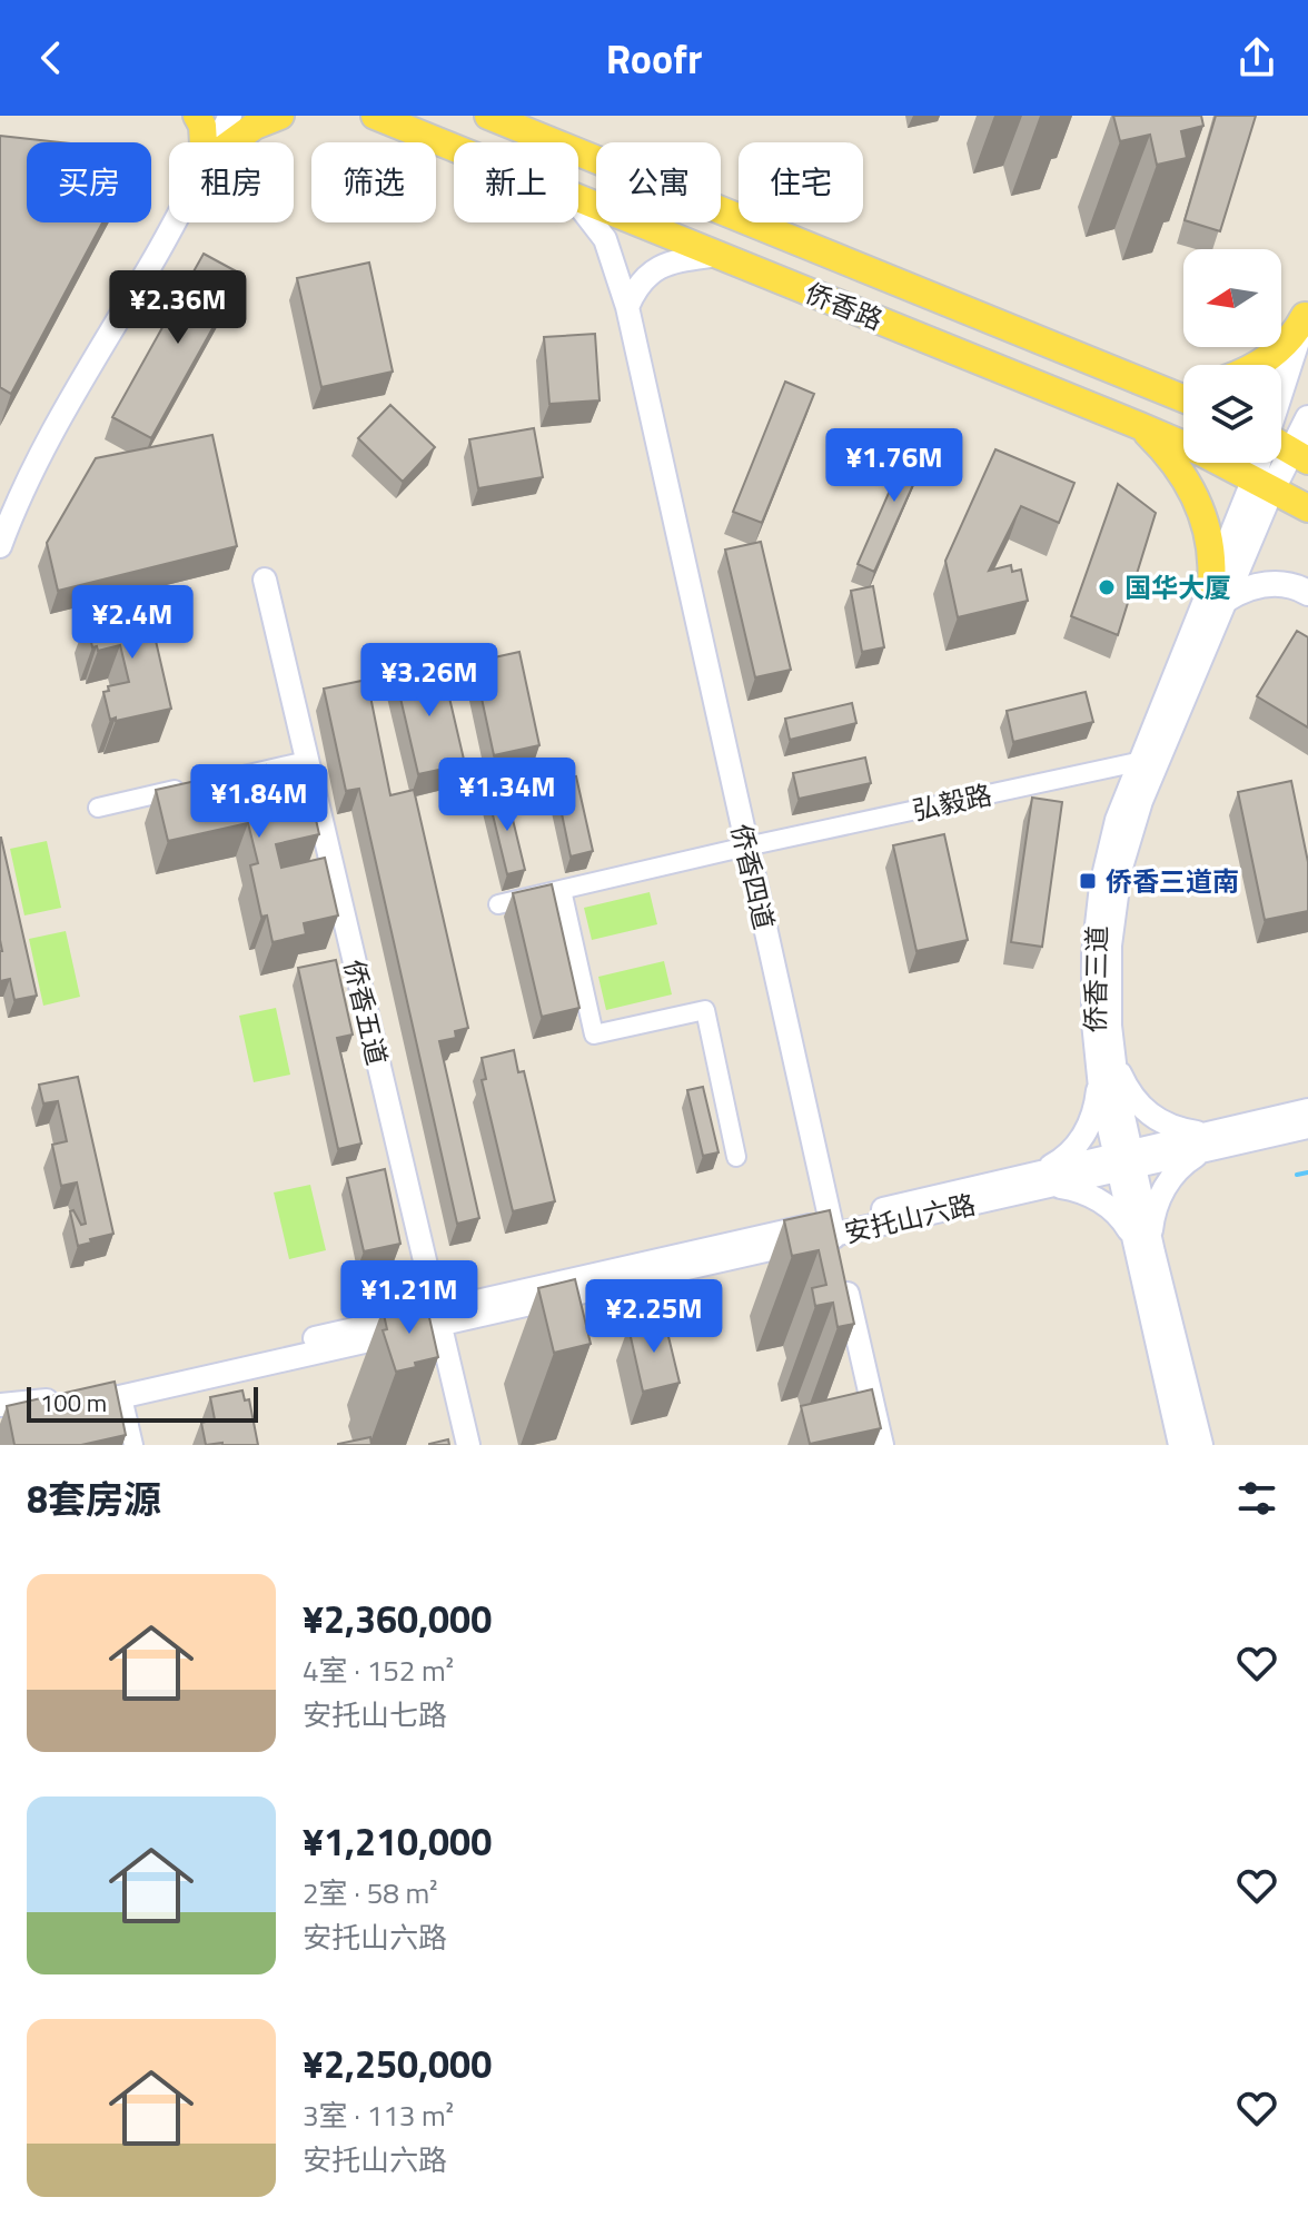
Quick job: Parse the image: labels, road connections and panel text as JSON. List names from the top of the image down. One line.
{"streets":{"main road":["侨香路"],"street":["弘毅路","侨香四道","侨香三道","侨香五道","安托山六路"]},"crossings":[["侨香路","侨香三道"],["弘毅路","侨香四道"],["弘毅路","侨香三道"],["侨香四道","安托山六路"],["侨香三道","安托山六路"],["侨香五道","安托山六路"]],"places":{"other":["国华大厦"],"transit":["侨香三道南"]},"scale_bar":"100 m","north":"left","page":{"header":"Roofr","chip":["买房","租房","筛选","新上","公寓","住宅"],"price":["¥2.36M","¥1.76M","¥2.4M","¥3.26M","¥1.34M","¥1.84M","¥1.21M","¥2.25M"],"scale":"100 m","heading":"8套房源","list":[{"name":"¥2,360,000","note":"4室 · 152 m² · 安托山七路"},{"name":"¥1,210,000","note":"2室 · 58 m² · 安托山六路"},{"name":"¥2,250,000","note":"3室 · 113 m² · 安托山六路"}]}}
